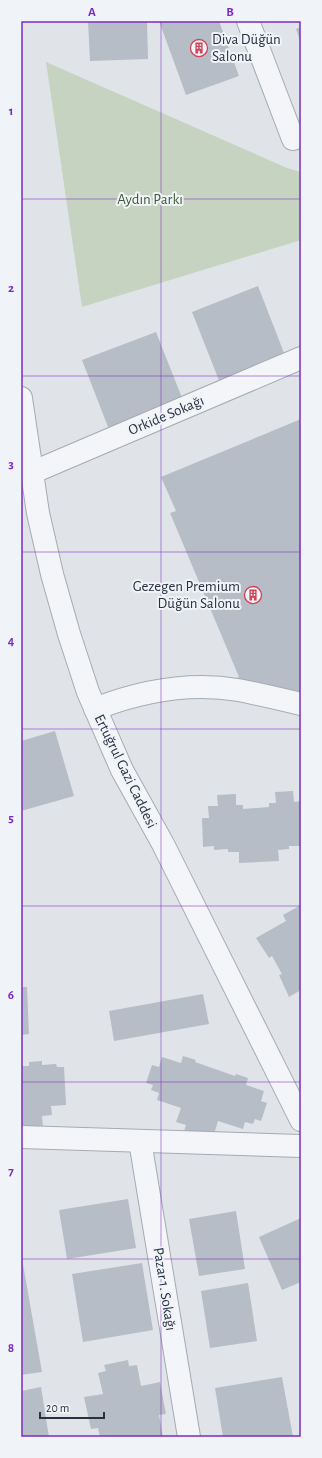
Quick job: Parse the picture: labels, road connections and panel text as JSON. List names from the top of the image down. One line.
{"streets":{"street":["Orkide Sokağı","Ertuğrul Gazi Caddesi","Pazar 1. Sokağı"]},"crossings":[["Orkide Sokağı","Ertuğrul Gazi Caddesi"]],"parks":["Aydın Parkı"],"places":{"building":["Diva Düğün Salonu","Gezegen Premium Düğün Salonu"]},"scale_bar":"20 m","grid":{"columns":["A","B"],"rows":["1","2","3","4","5","6","7","8"]}}
